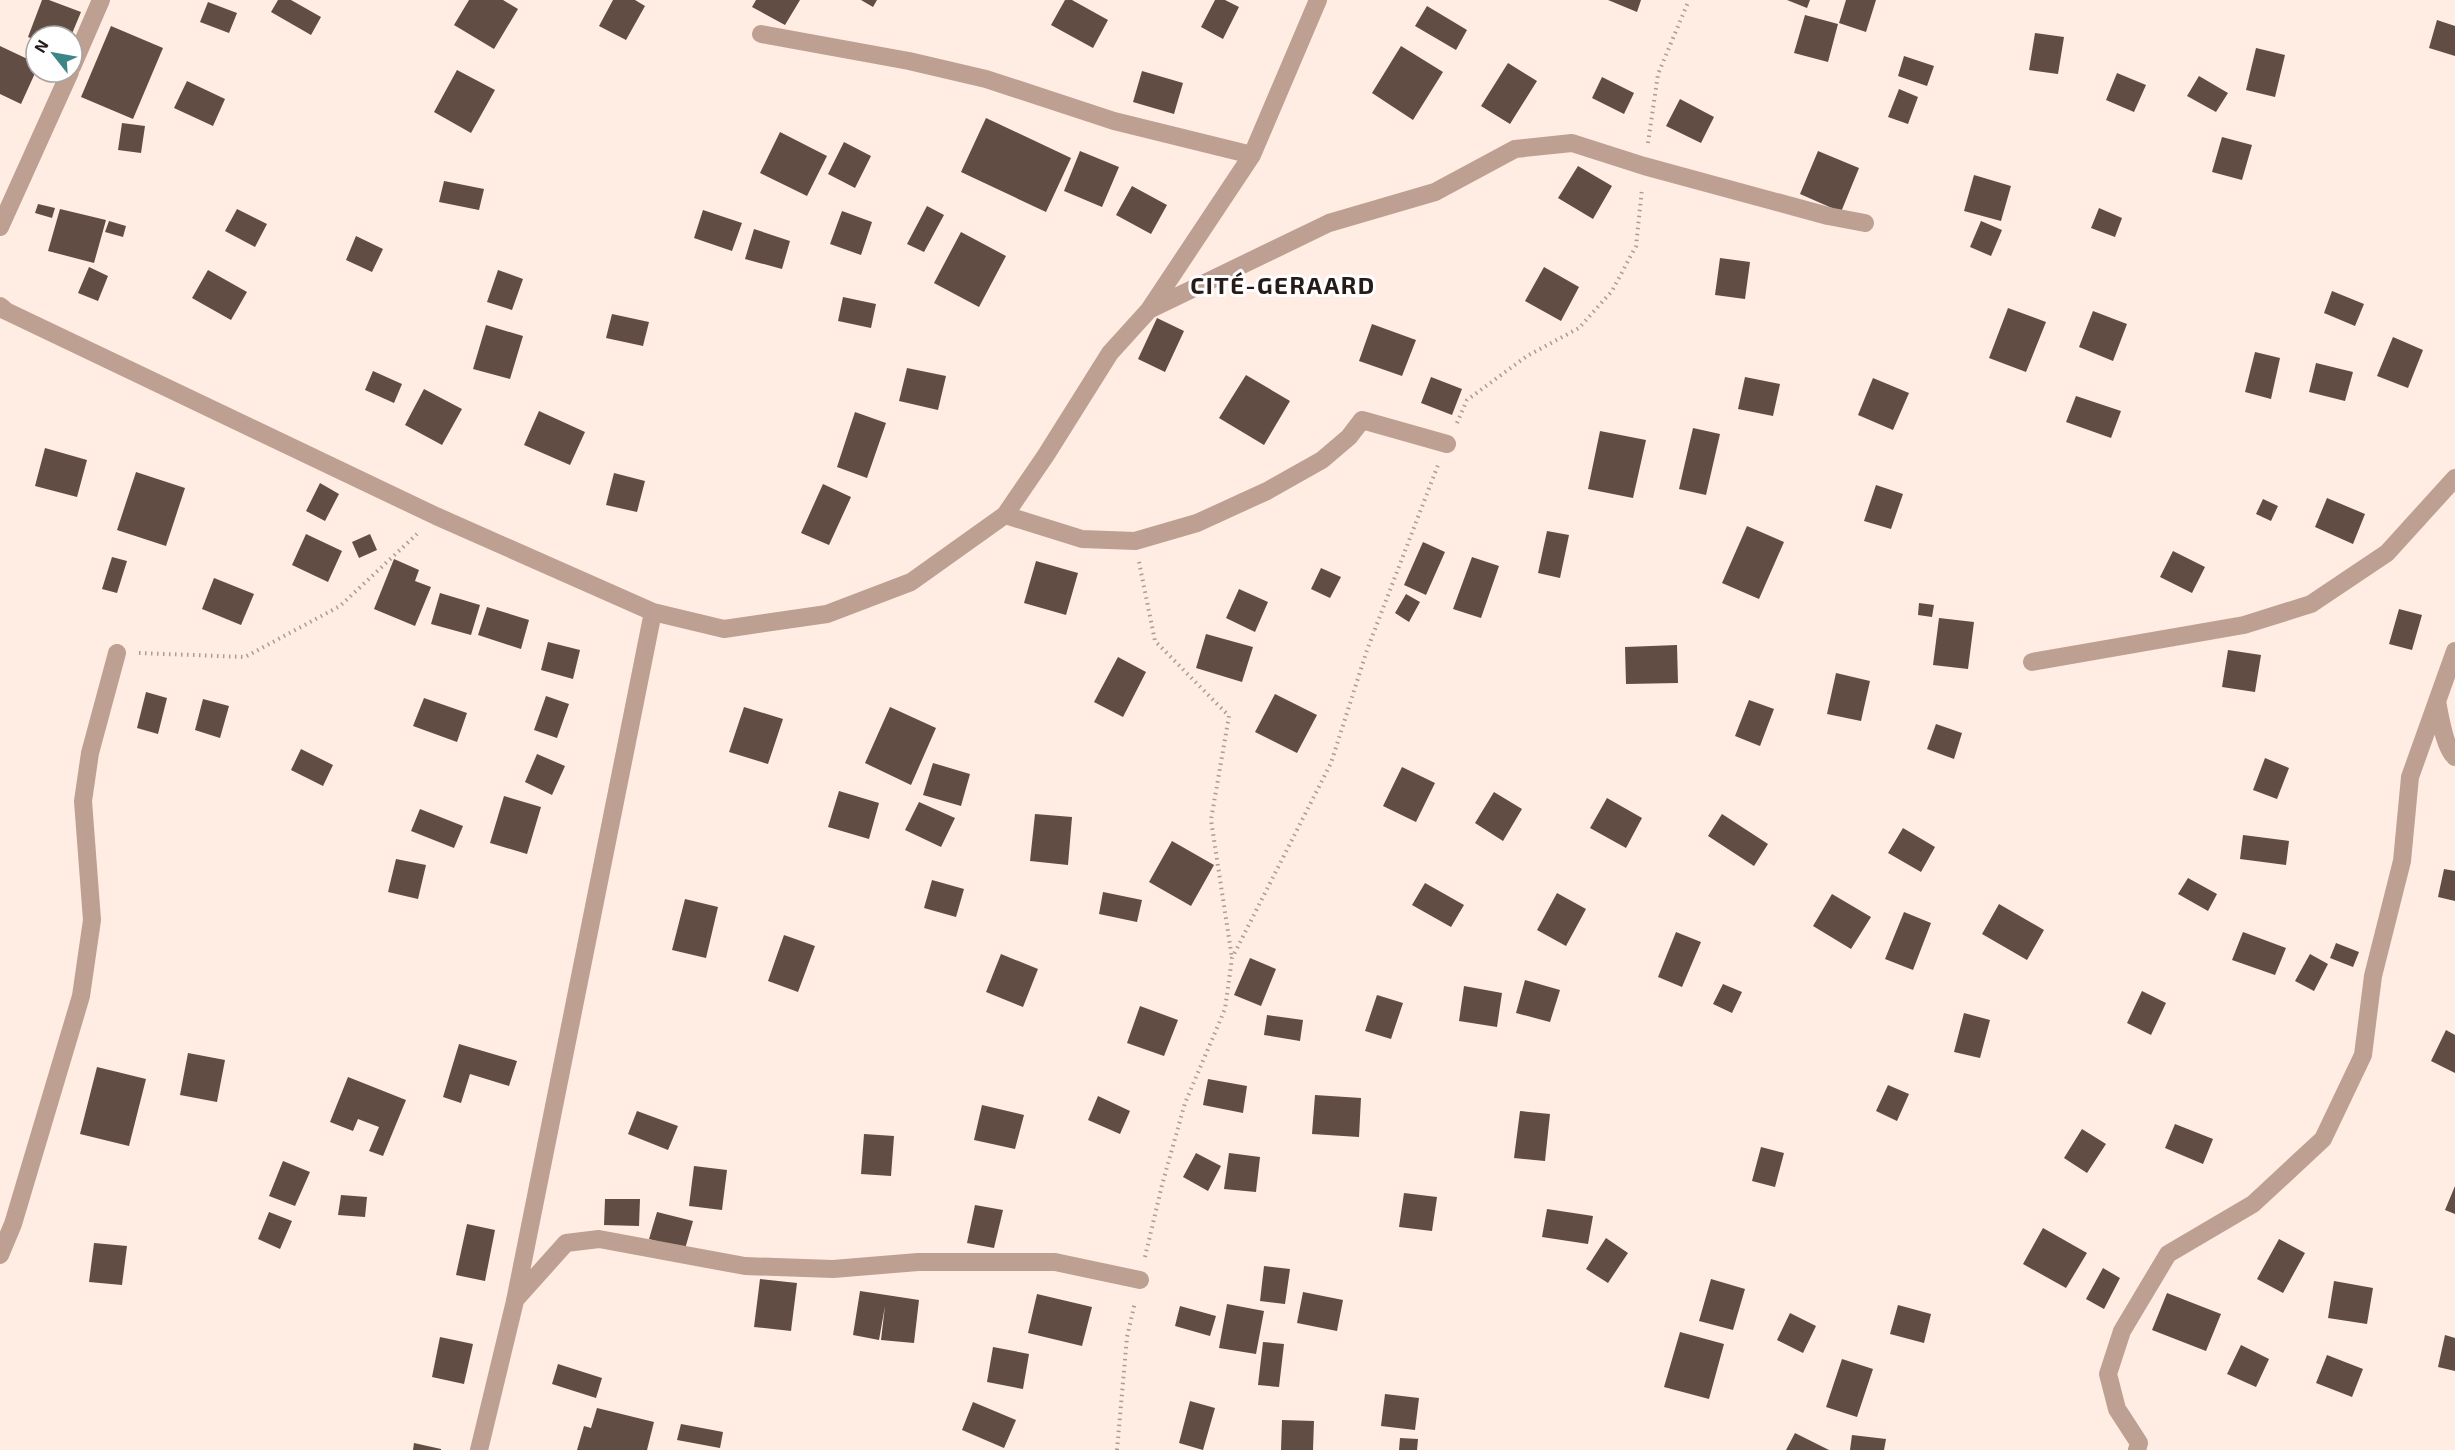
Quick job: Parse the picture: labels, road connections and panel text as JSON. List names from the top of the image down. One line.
{"districts":["CITÉ-GERAARD"],"north":"top left"}
